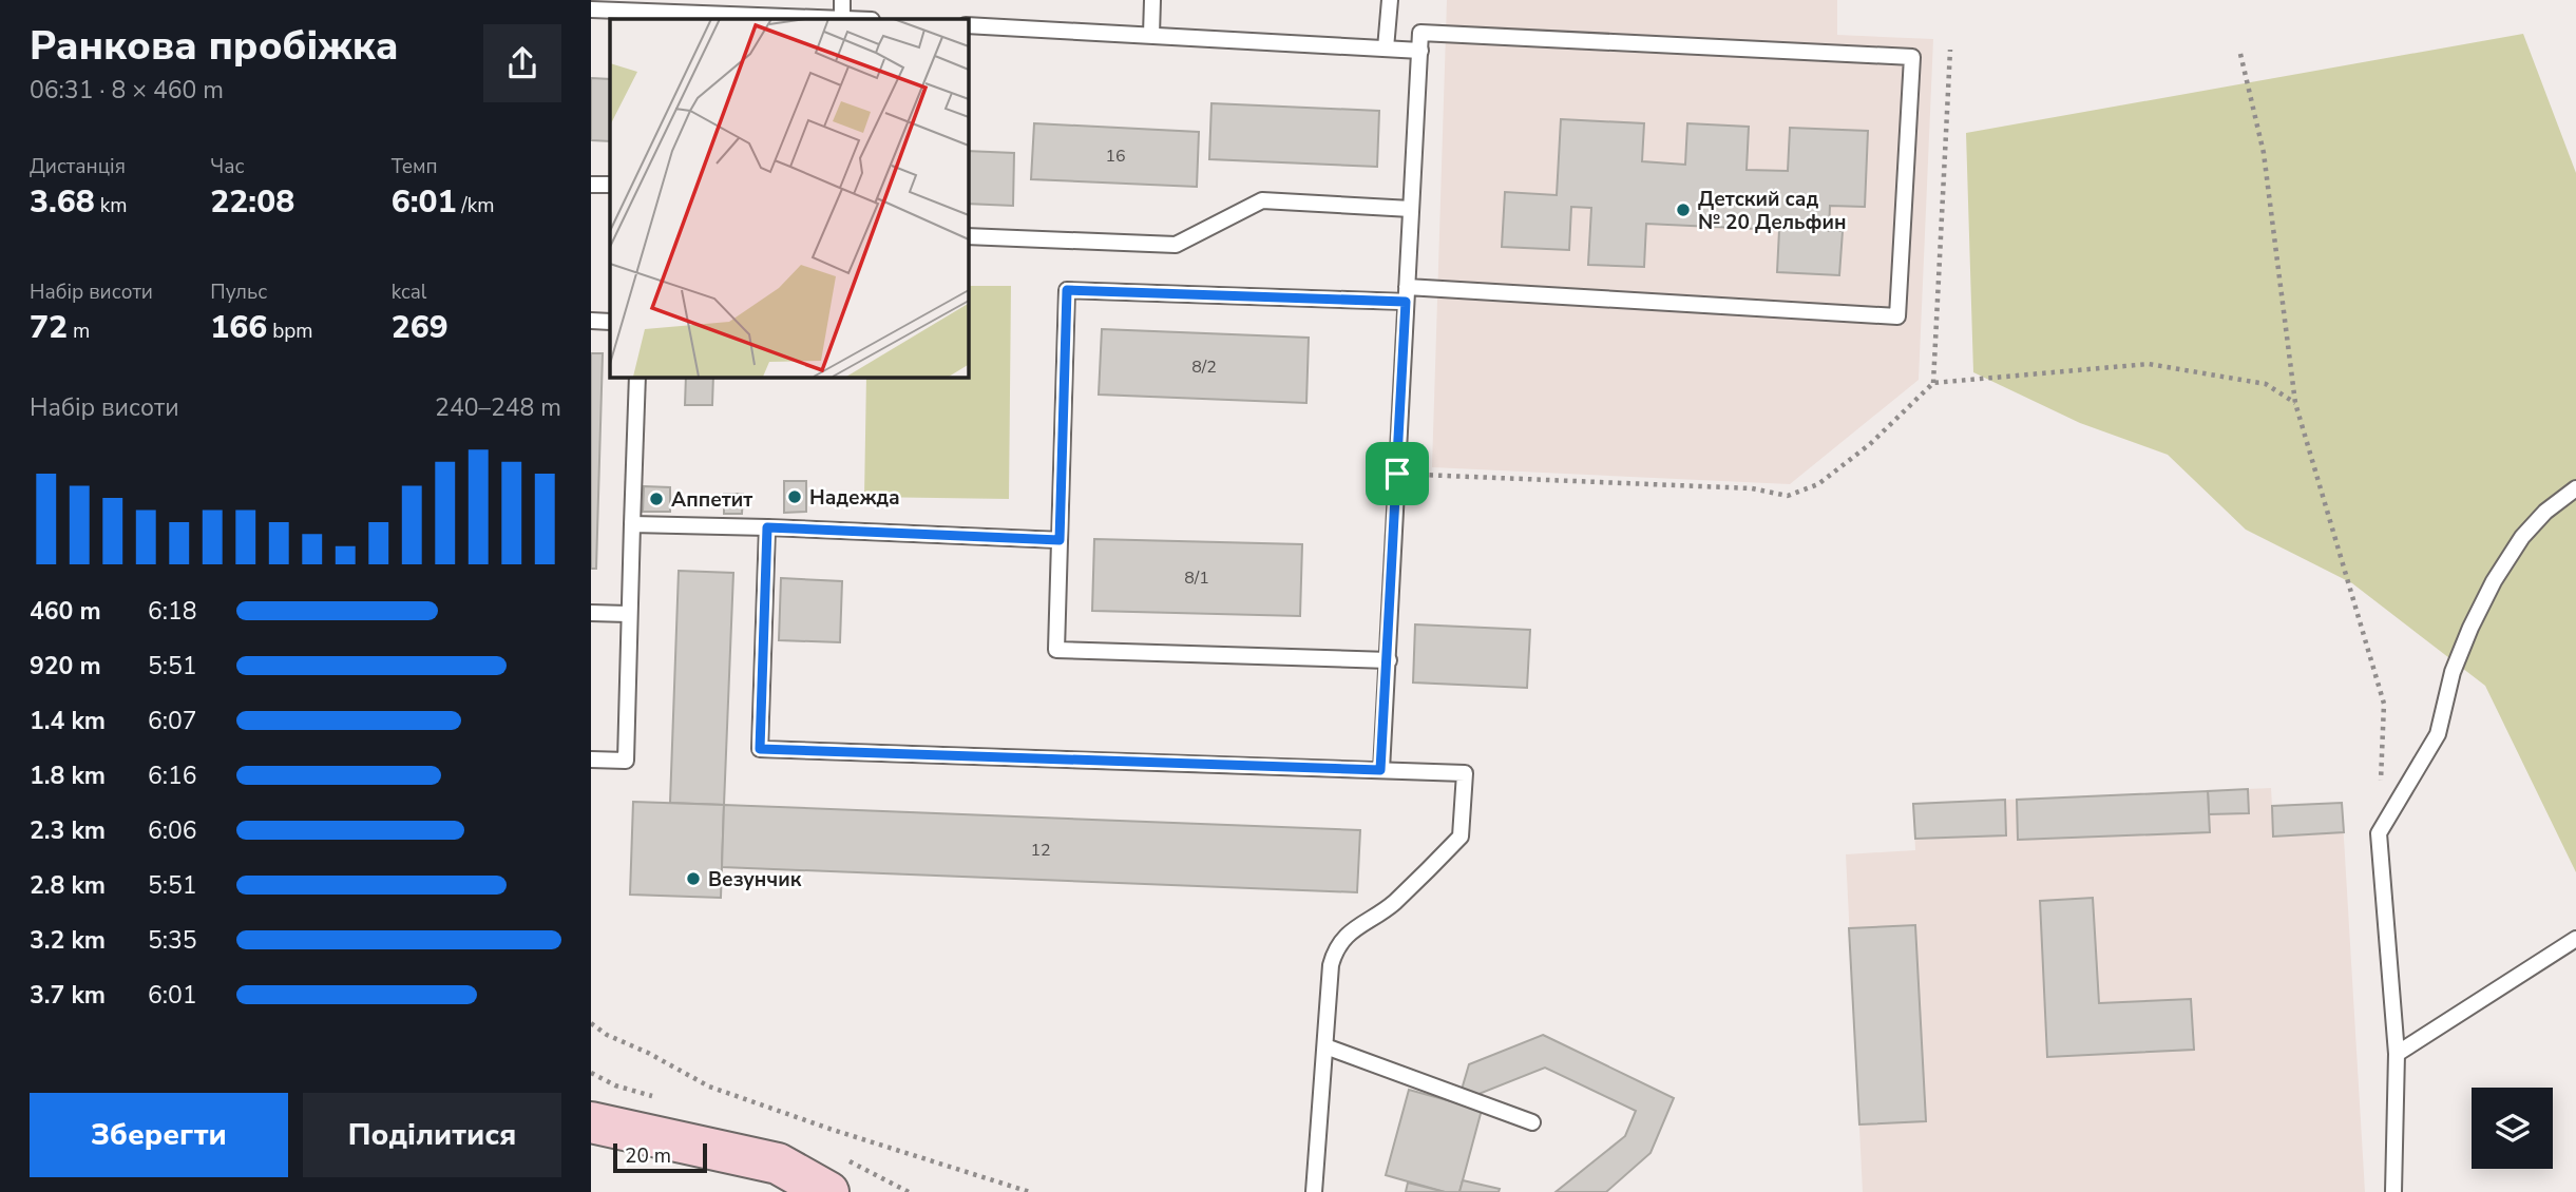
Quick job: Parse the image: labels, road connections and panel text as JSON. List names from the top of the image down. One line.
{"places":["Детский сад № 20 Дельфин","Надежда","Аппетит","Везунчик"],"house_numbers":["16","8/2","8/1","12"],"scale_bar":"20 m","page":{"heading":["Ранкова пробіжка","06:31 · 8 × 460 m"],"stats":[["Дистанція","3.68 km"],["Час","22:08"],["Темп","6:01 /km"],["Набір висоти","72 m"],["Пульс","166 bpm"],["kcal","269"]],"chart":["Набір висоти","240–248 m"],"list":[{"name":"460 m","note":"6:18"},{"name":"920 m","note":"5:51"},{"name":"1.4 km","note":"6:07"},{"name":"1.8 km","note":"6:16"},{"name":"2.3 km","note":"6:06"},{"name":"2.8 km","note":"5:51"},{"name":"3.2 km","note":"5:35"},{"name":"3.7 km","note":"6:01"}],"buttons":["Зберегти","Поділитися"],"scale":"20 m"}}
